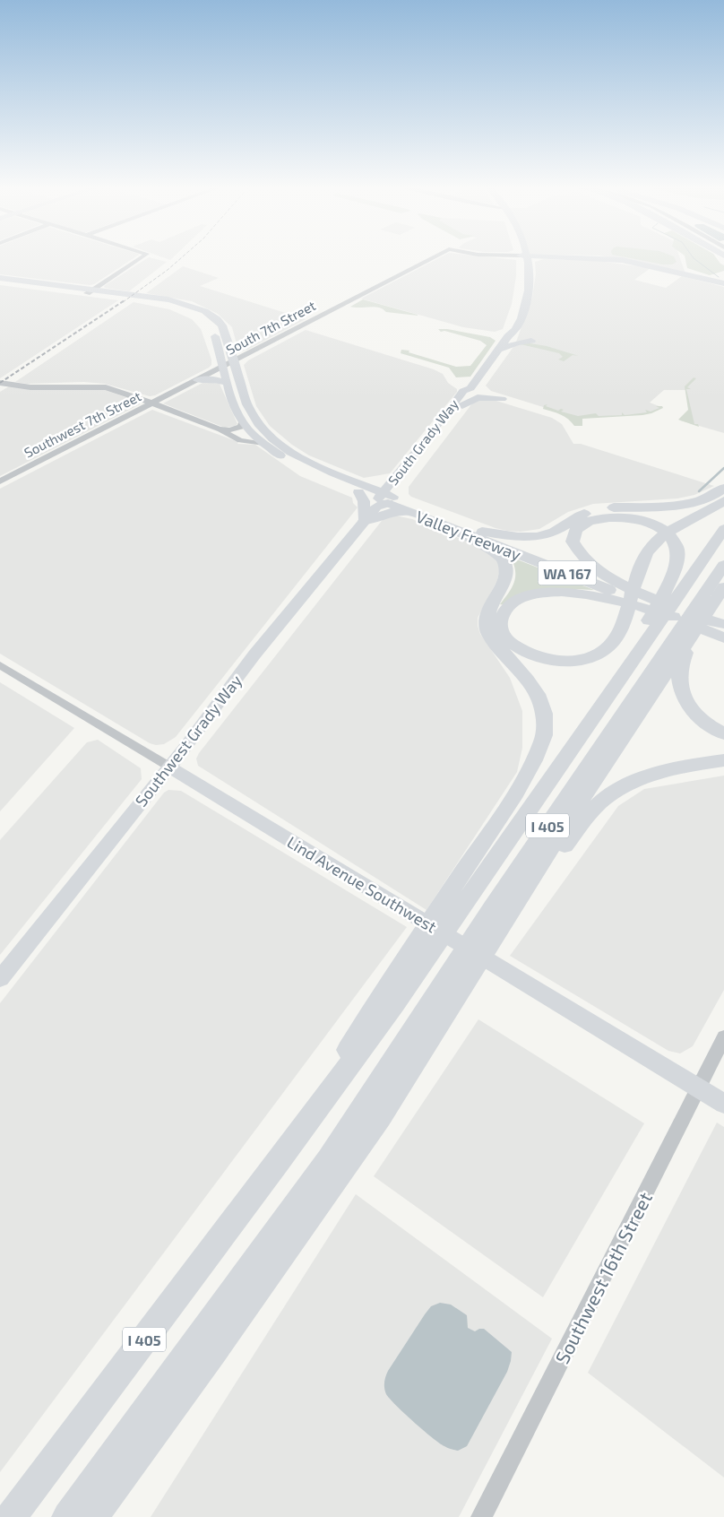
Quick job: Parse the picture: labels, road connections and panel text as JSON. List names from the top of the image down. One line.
{"streets":{"highway":["Valley Freeway","WA 167","I 405"],"main road":["South Grady Way","Southwest Grady Way","Lind Avenue Southwest"],"street":["South 7th Street","Southwest 7th Street","Southwest 16th Street"]},"crossings":[["South 7th Street","Southwest 7th Street"],["South 7th Street","WA 167"],["South Grady Way","Valley Freeway"],["South Grady Way","WA 167"],["South Grady Way","Southwest Grady Way"],["Valley Freeway","WA 167"],["Valley Freeway","Southwest Grady Way"],["Valley Freeway","I 405"],["WA 167","Southwest Grady Way"],["Southwest Grady Way","Lind Avenue Southwest"],["Lind Avenue Southwest","Southwest 16th Street"]]}
